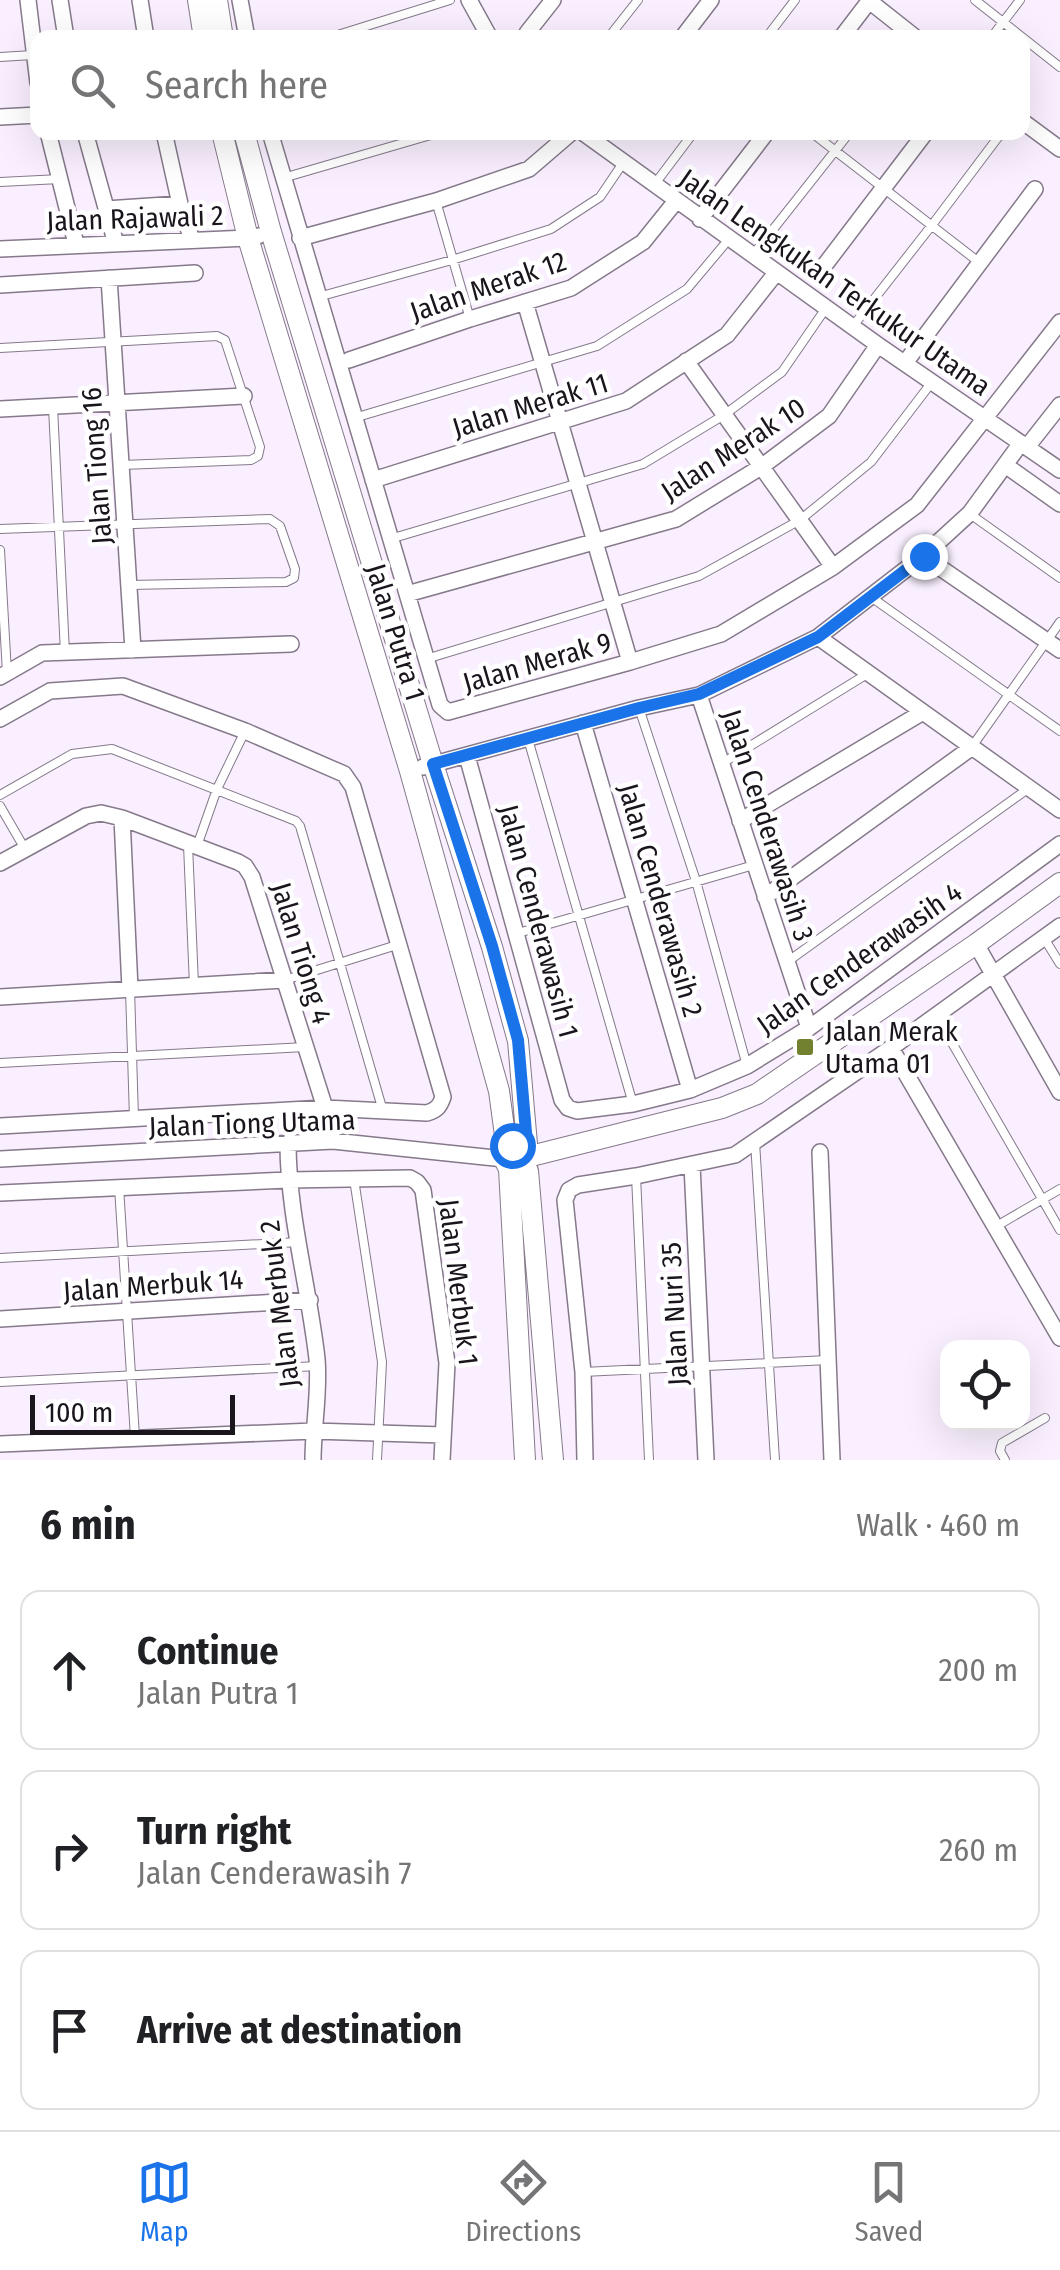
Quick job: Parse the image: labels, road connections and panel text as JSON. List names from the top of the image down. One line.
{"streets":{"main road":["Jalan Putra 1"],"street":["Jalan Rajawali 2","Jalan Lengkukan Terkukur Utama","Jalan Merak 12","Jalan Merak 11","Jalan Merak 10","Jalan Tiong 16","Jalan Merak 9","Jalan Cenderawasih 3","Jalan Cenderawasih 2","Jalan Cenderawasih 1","Jalan Tiong 4","Jalan Cenderawasih 4","Jalan Tiong Utama","Jalan Merbuk 1","Jalan Merbuk 14","Jalan Merbuk 2","Jalan Nuri 35"]},"crossings":[["Jalan Rajawali 2","Jalan Putra 1"],["Jalan Lengkukan Terkukur Utama","Jalan Merak 12"],["Jalan Lengkukan Terkukur Utama","Jalan Merak 11"],["Jalan Lengkukan Terkukur Utama","Jalan Merak 10"],["Jalan Lengkukan Terkukur Utama","Jalan Merak 9"],["Jalan Merak 11","Jalan Merak 9"],["Jalan Merak 10","Jalan Merak 9"],["Jalan Putra 1","Jalan Tiong Utama"],["Jalan Cenderawasih 3","Jalan Cenderawasih 4"],["Jalan Cenderawasih 2","Jalan Cenderawasih 4"],["Jalan Cenderawasih 1","Jalan Cenderawasih 4"],["Jalan Tiong 4","Jalan Tiong Utama"],["Jalan Tiong Utama","Jalan Merbuk 2"],["Jalan Merbuk 1","Jalan Merbuk 2"],["Jalan Merbuk 14","Jalan Merbuk 2"]],"places":{"transit":["Jalan Merak Utama 01"]},"scale_bar":"100 m","page":{"search":"Search here","scale":"100 m","heading":["6 min","Walk · 460 m"],"list":[["Continue","Jalan Putra 1","200 m"],["Turn right","Jalan Cenderawasih 7","260 m"],"Arrive at destination"],"nav":["Map","Directions","Saved"]}}
